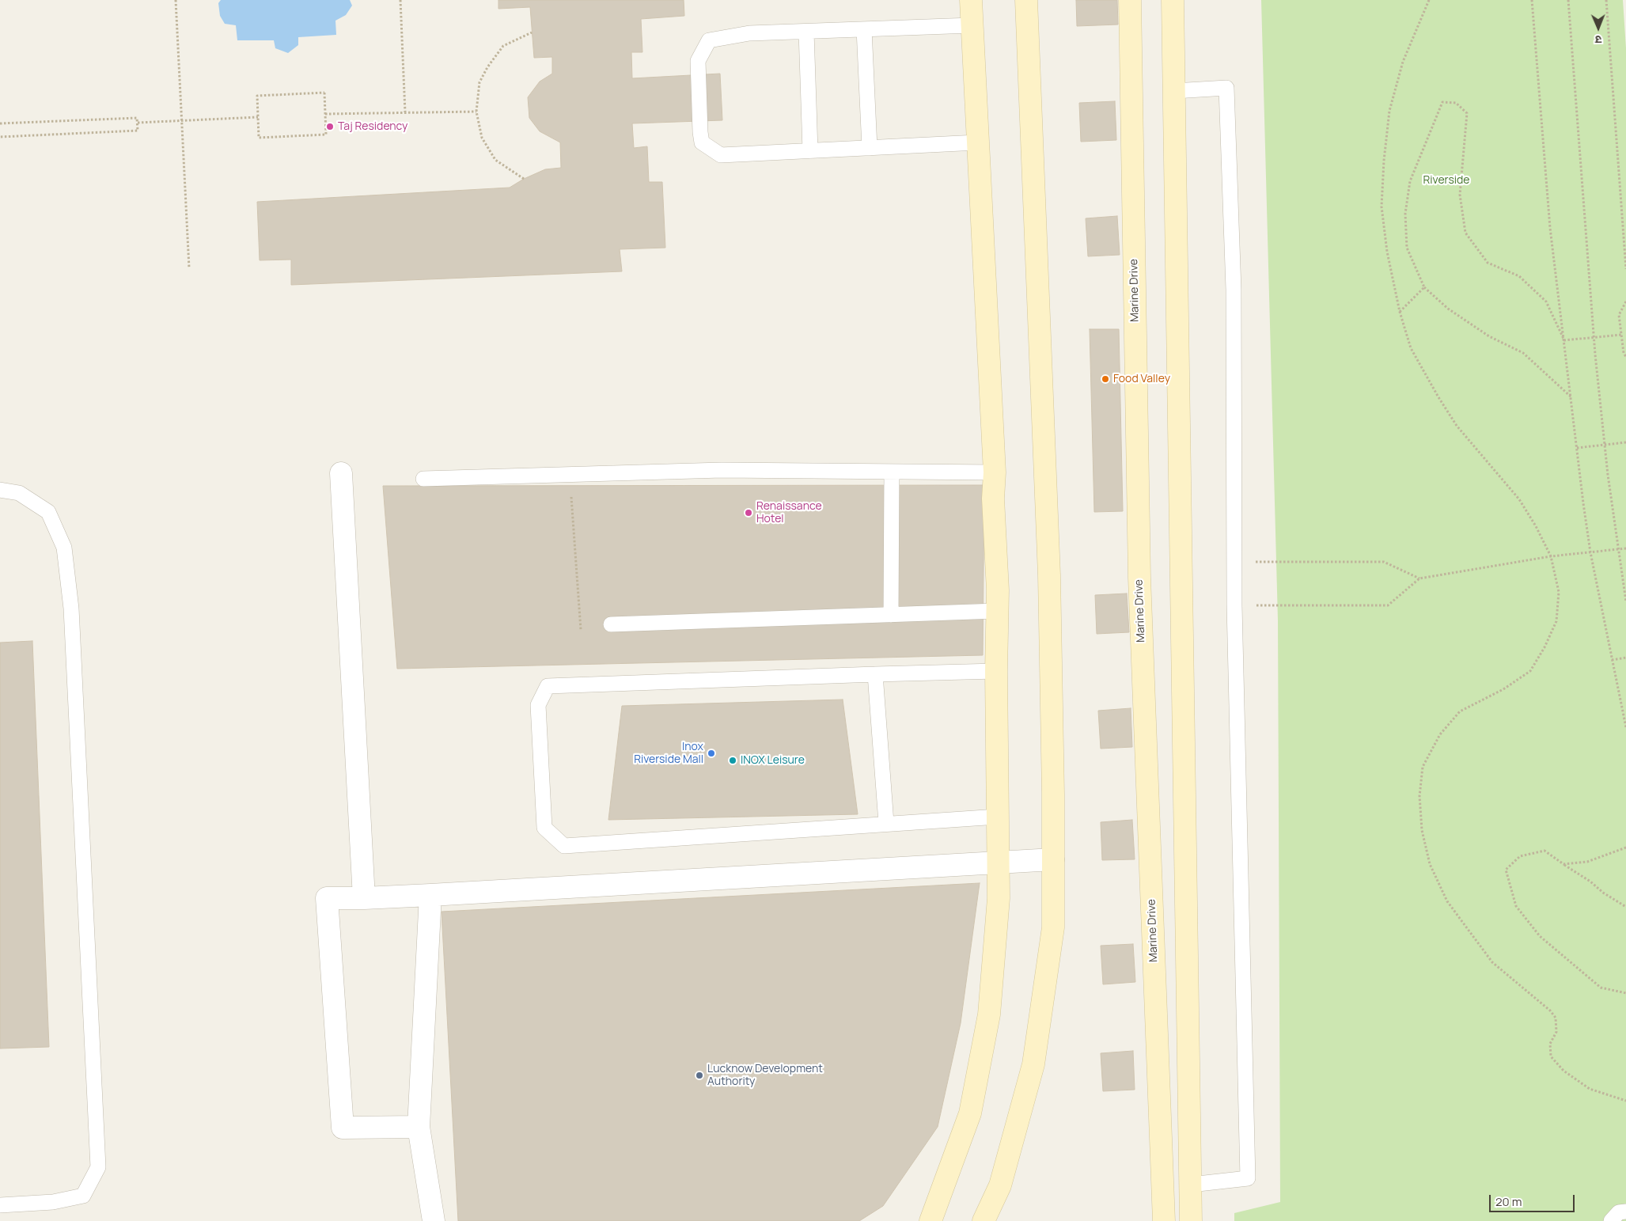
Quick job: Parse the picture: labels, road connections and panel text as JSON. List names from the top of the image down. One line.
{"streets":{"street":["Marine Drive"]},"parks":["Riverside"],"places":["Taj Residency","Food Valley","Renaissance Hotel","Inox Riverside Mall","INOX Leisure","Lucknow Development Authority"],"scale_bar":"20 m","north":"bottom"}
